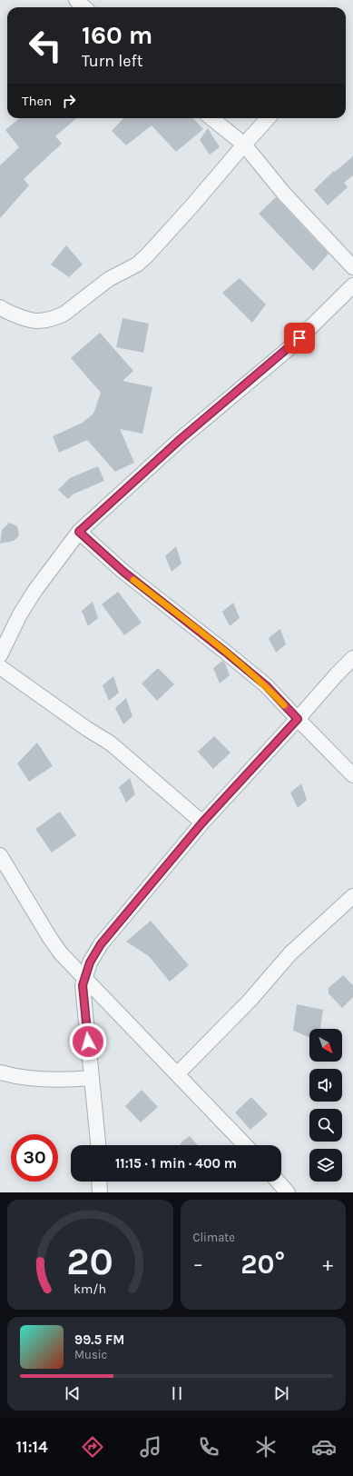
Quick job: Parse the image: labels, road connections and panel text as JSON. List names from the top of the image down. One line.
{"north":"bottom right","page":{"turn":["160 m","Turn left"],"then":"Then","limit":"30","trip":"11:15 · 1 min · 400 m","tile":"Climate","heat":["−","20°","+"],"song":["99.5 FM","Music"],"tabs":"11:14","gauge":["20","km/h"]}}
